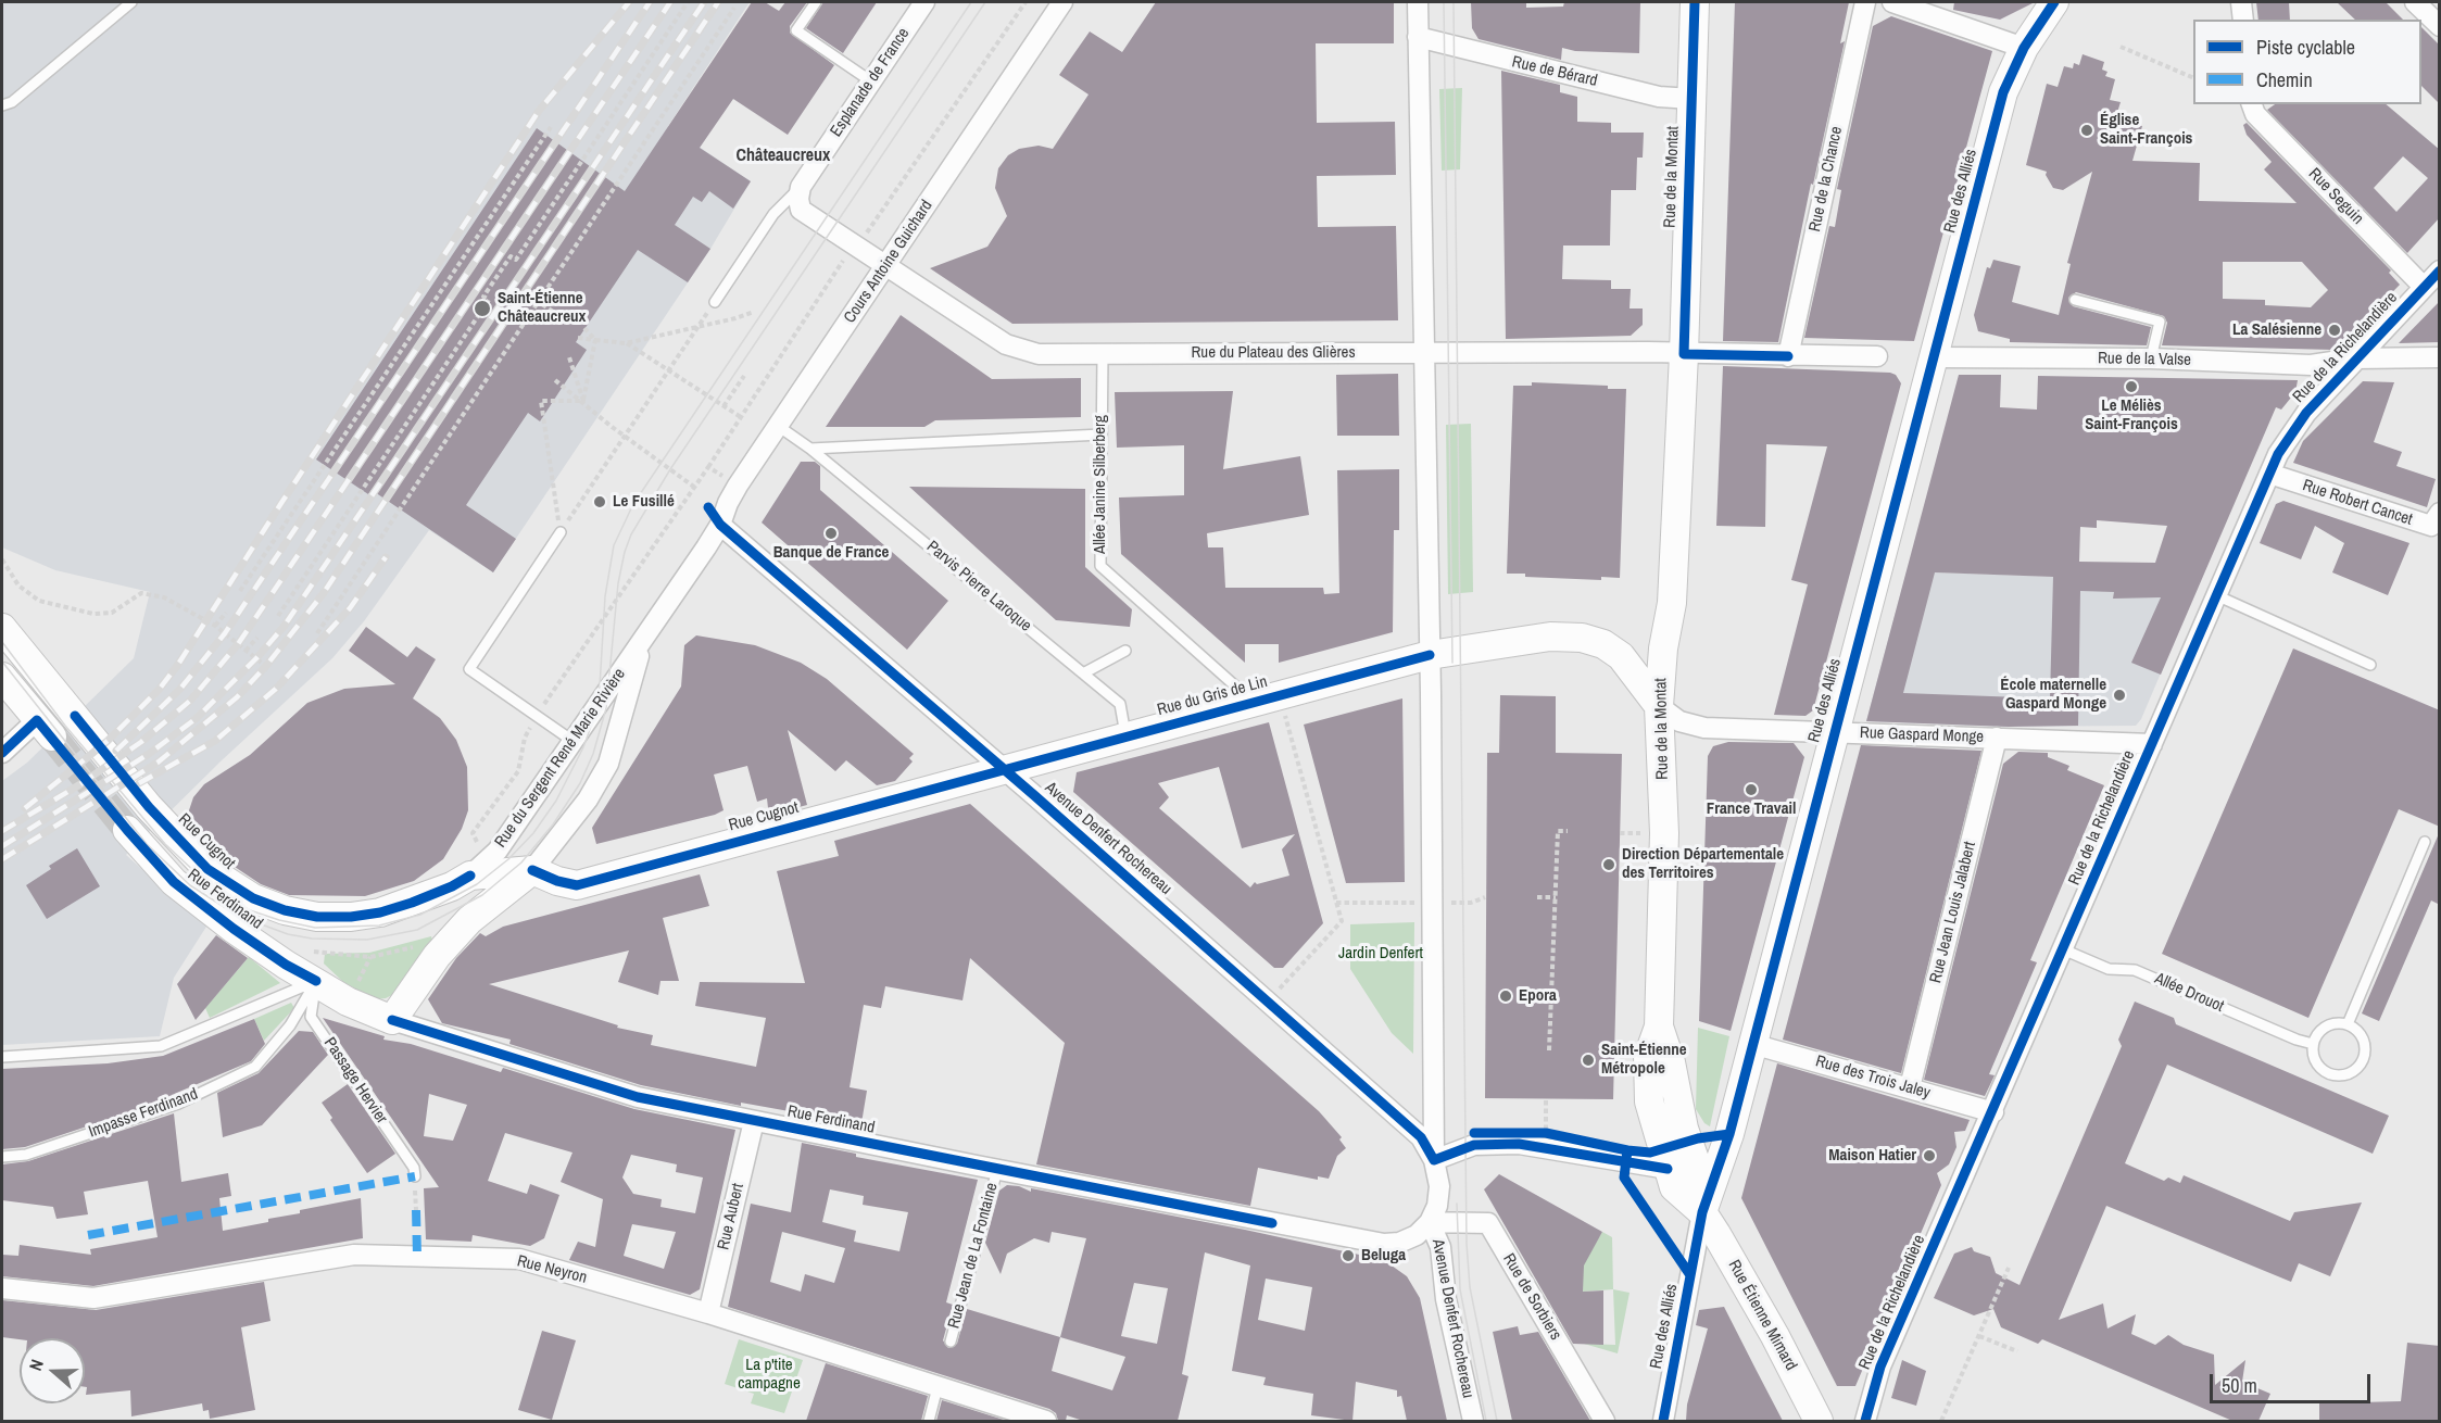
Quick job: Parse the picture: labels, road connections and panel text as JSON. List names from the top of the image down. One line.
{"streets":{"main road":["Rue de la Montat","Rue des Alliés","Rue du Gris de Lin","Rue du Sergent René Marie Rivière","Rue Cugnot","Rue Ferdinand","Rue Étienne Mimard"],"street":["Rue de Bérard","Esplanade de France","Rue de la Chance","Rue Seguin","Cours Antoine Guichard","Rue de la Richelandière","Rue du Plateau des Glières","Rue de la Valse","Rue Robert Cancet","Rue Gaspard Monge","Avenue Denfert Rochereau","Rue Jean Louis Jalabert","Rue des Trois Jaley","Rue Aubert","Rue Neyron","Rue de Sorbiers"],"lane":["Allée Janine Silberberg","Parvis Pierre Laroque","Allée Drouot","Passage Hervier","Impasse Ferdinand","Rue Jean de La Fontaine"]},"crossings":[["Rue de Bérard","Rue de la Montat"],["Rue de la Montat","Rue des Alliés"],["Rue de la Montat","Rue du Plateau des Glières"],["Rue de la Montat","Rue du Gris de Lin"],["Rue de la Montat","Rue Gaspard Monge"],["Rue de la Montat","Rue Étienne Mimard"],["Rue des Alliés","Rue de la Valse"],["Rue des Alliés","Rue Gaspard Monge"],["Rue des Alliés","Rue des Trois Jaley"],["Rue des Alliés","Rue Étienne Mimard"],["Rue Seguin","Rue de la Richelandière"],["Cours Antoine Guichard","Rue du Plateau des Glières"],["Cours Antoine Guichard","Parvis Pierre Laroque"],["Cours Antoine Guichard","Rue du Sergent René Marie Rivière"],["Cours Antoine Guichard","Avenue Denfert Rochereau"],["Rue de la Richelandière","Rue de la Valse"],["Rue de la Richelandière","Rue Robert Cancet"],["Rue de la Richelandière","Rue Gaspard Monge"],["Rue de la Richelandière","Allée Drouot"],["Rue de la Richelandière","Rue des Trois Jaley"],["Rue du Plateau des Glières","Allée Janine Silberberg"],["Allée Janine Silberberg","Rue du Gris de Lin"],["Parvis Pierre Laroque","Rue du Gris de Lin"],["Rue du Gris de Lin","Rue Gaspard Monge"],["Rue du Gris de Lin","Rue Cugnot"],["Rue du Gris de Lin","Avenue Denfert Rochereau"],["Rue Gaspard Monge","Rue Jean Louis Jalabert"],["Rue du Sergent René Marie Rivière","Rue Cugnot"],["Rue du Sergent René Marie Rivière","Avenue Denfert Rochereau"],["Rue du Sergent René Marie Rivière","Rue Ferdinand"],["Rue Cugnot","Avenue Denfert Rochereau"],["Avenue Denfert Rochereau","Rue Ferdinand"],["Avenue Denfert Rochereau","Rue de Sorbiers"],["Rue Ferdinand","Passage Hervier"],["Rue Ferdinand","Impasse Ferdinand"],["Rue Ferdinand","Rue Aubert"],["Rue Ferdinand","Rue Jean de La Fontaine"],["Rue Ferdinand","Rue de Sorbiers"],["Rue Jean Louis Jalabert","Rue des Trois Jaley"],["Passage Hervier","Impasse Ferdinand"],["Rue Aubert","Rue Neyron"]],"districts":["Châteaucreux"],"parks":["Jardin Denfert","La p'tite campagne"],"places":["Église Saint-François","Saint-Étienne Châteaucreux","La Salésienne","Le Méliès Saint-François","Le Fusillé","Banque de France","École maternelle Gaspard Monge","France Travail","Direction Départementale des Territoires","Epora","Saint-Étienne Métropole","Maison Hatier","Beluga"],"legend":["Piste cyclable","Chemin"],"scale_bar":"50 m","north":"left"}
